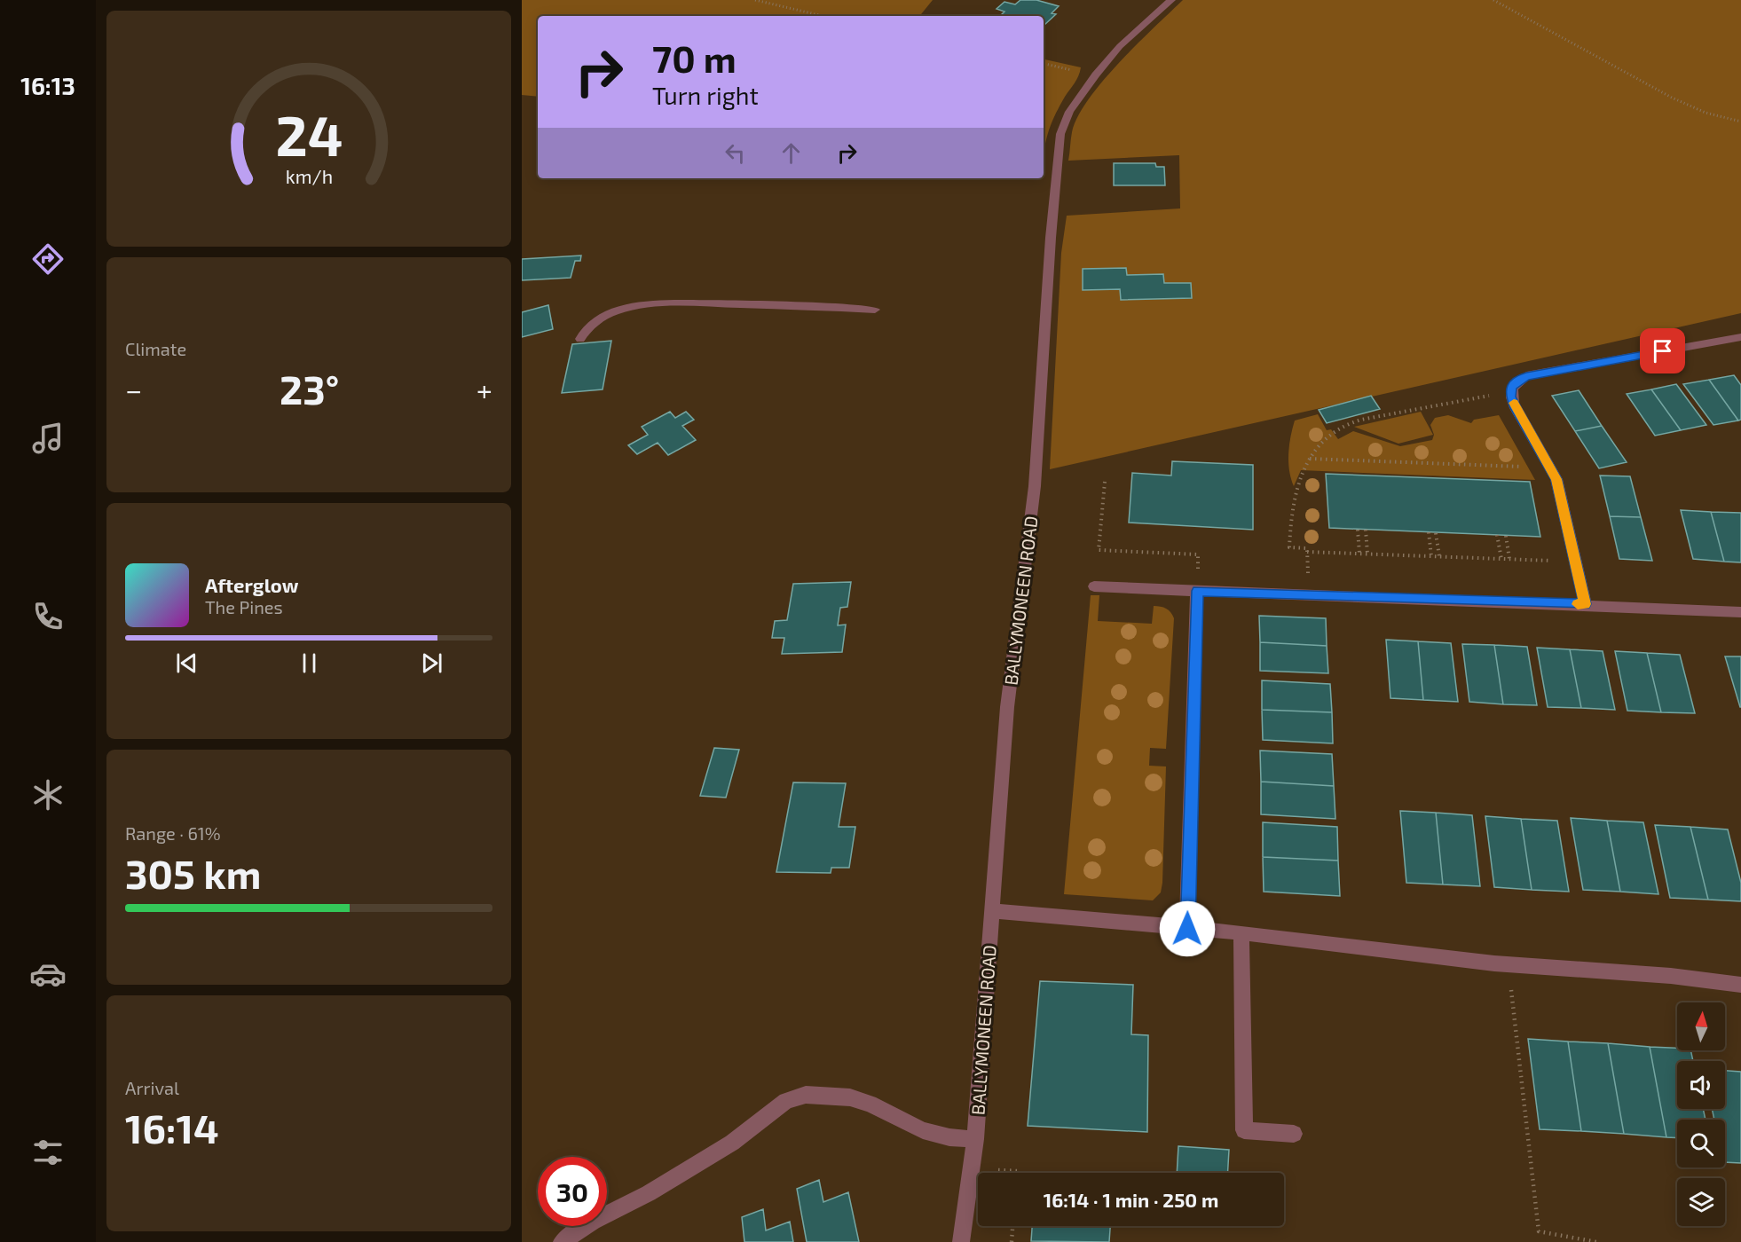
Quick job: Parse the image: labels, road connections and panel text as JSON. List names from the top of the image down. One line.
{"streets":{"street":["BALLYMONEEN ROAD"]},"north":"top","page":{"tabs":"16:13","turn":["70 m","Turn right"],"tile":["Climate",["Range · 61%","305 km"],["Arrival","16:14"]],"heat":["−","23°","+"],"song":["Afterglow","The Pines"],"limit":"30","trip":"16:14 · 1 min · 250 m","gauge":["24","km/h"]}}
